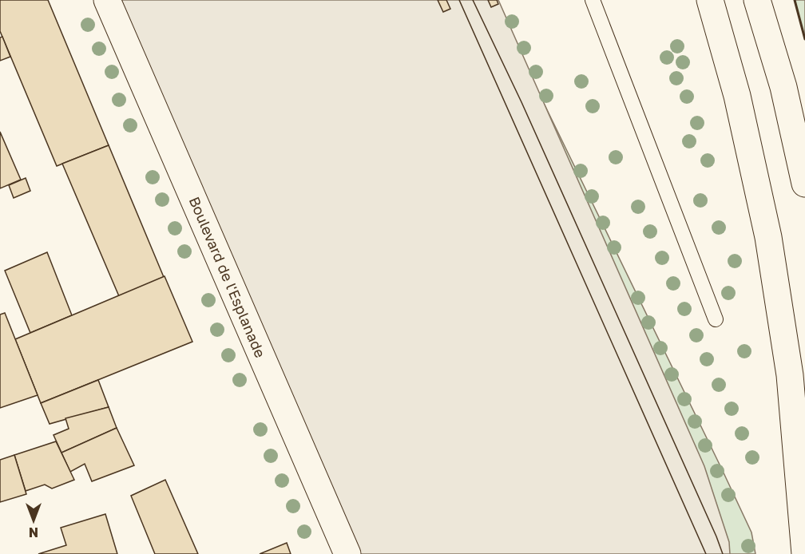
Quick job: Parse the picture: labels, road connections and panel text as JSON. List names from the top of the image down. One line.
{"streets":{"main road":["Boulevard de l'Esplanade"]},"north":"bottom"}
